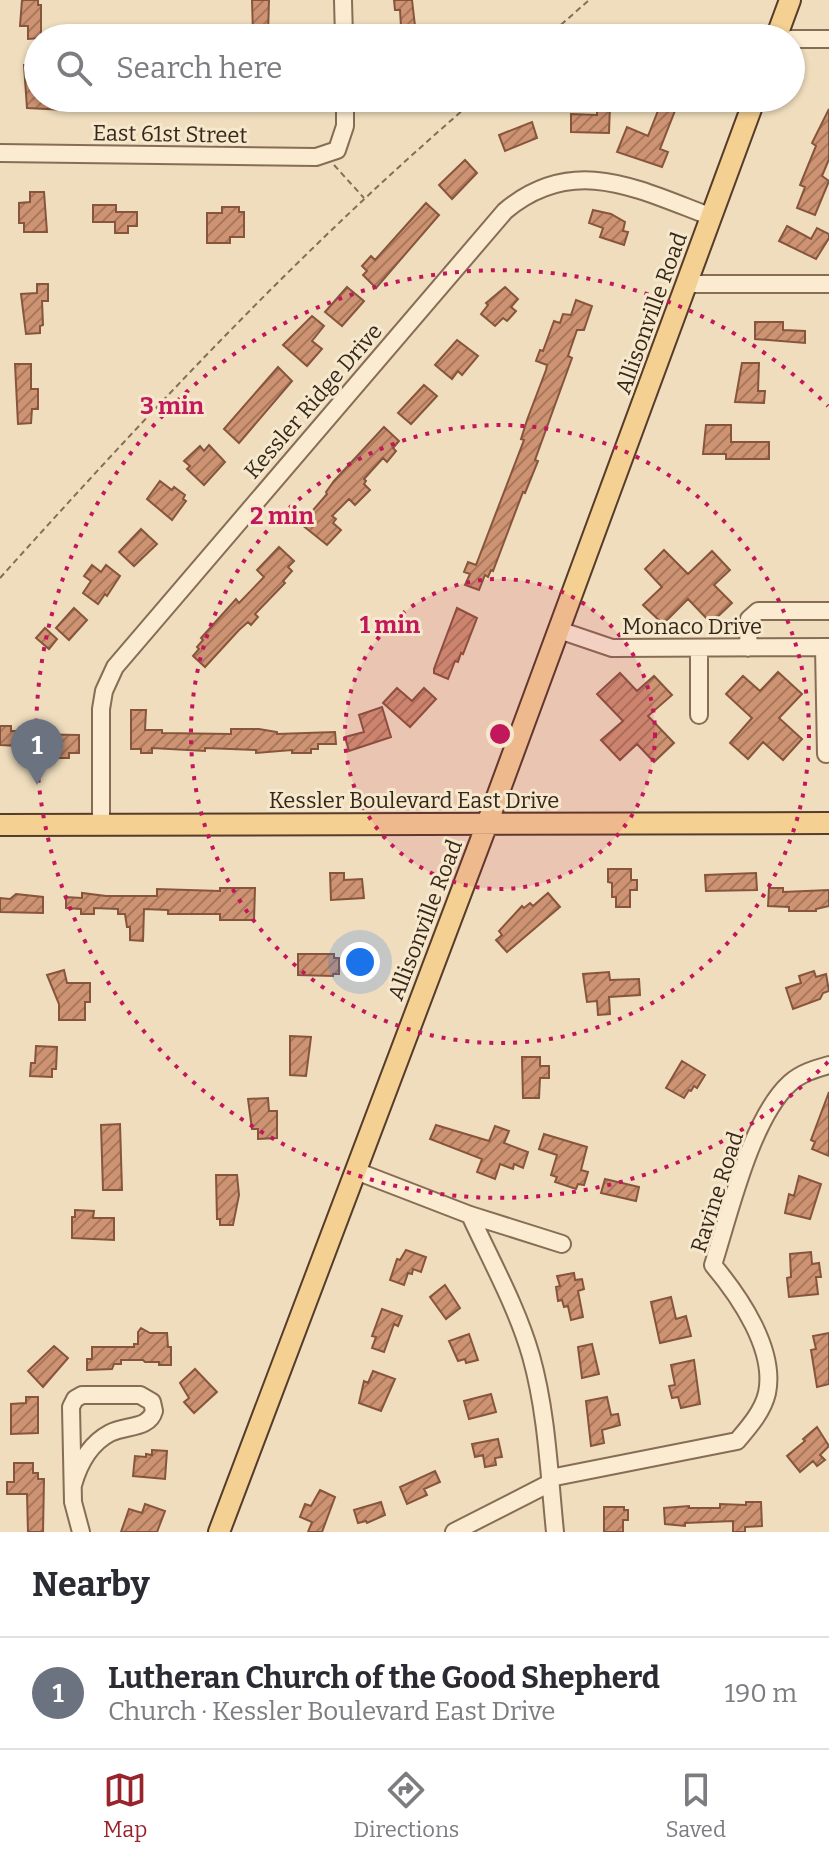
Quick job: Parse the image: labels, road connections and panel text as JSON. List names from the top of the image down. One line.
{"streets":{"main road":["Allisonville Road","Kessler Boulevard East Drive"],"street":["East 61st Street","Kessler Ridge Drive","Monaco Drive","Ravine Road"]},"crossings":[["Allisonville Road","Kessler Ridge Drive"],["Allisonville Road","Monaco Drive"],["Allisonville Road","Kessler Boulevard East Drive"],["Kessler Ridge Drive","Kessler Boulevard East Drive"]],"page":{"search":"Search here","pins":"1","heading":"Nearby","list":[{"mark":"1","name":"Lutheran Church of the Good Shepherd","note":"Church · Kessler Boulevard East Drive","value":"190 m"}],"nav":["Map","Directions","Saved"]},"rings":["3 min","2 min","1 min"]}
